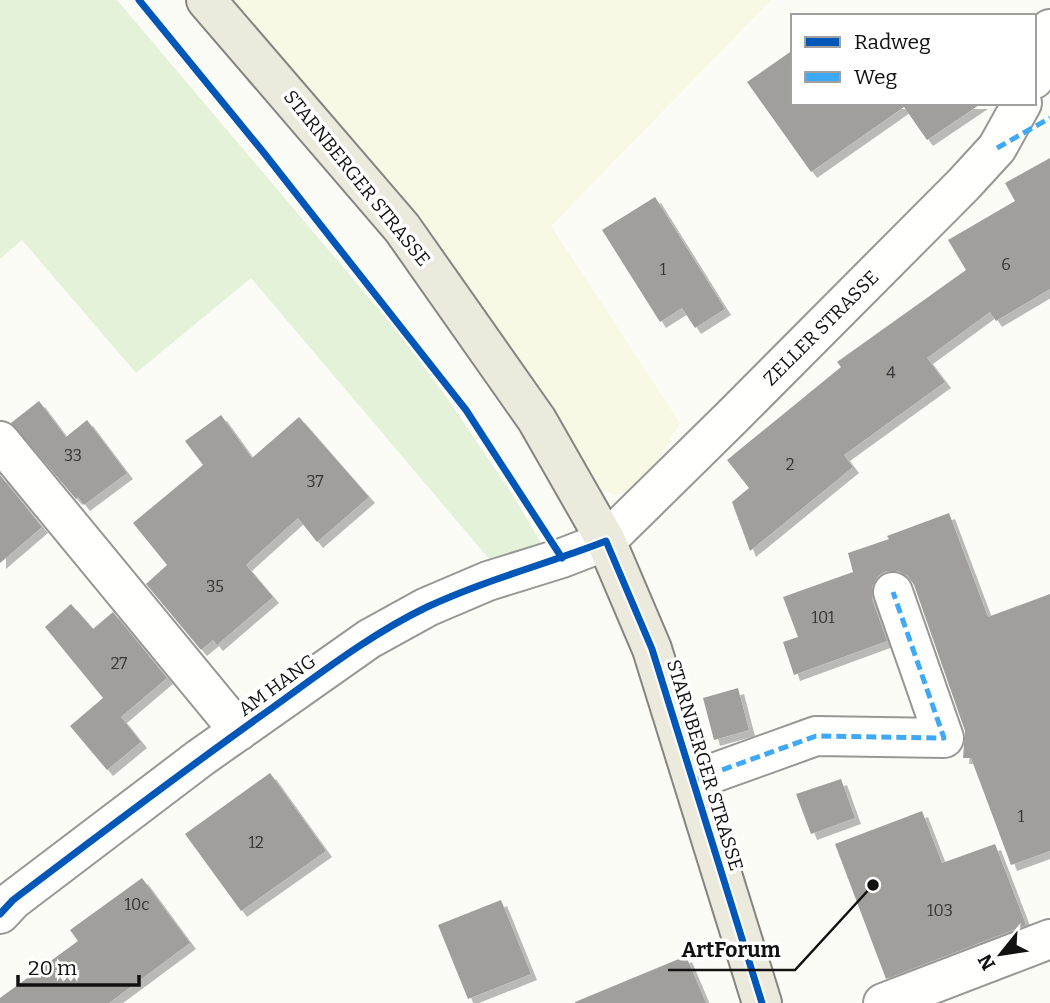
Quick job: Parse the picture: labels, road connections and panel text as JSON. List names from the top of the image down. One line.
{"streets":{"main road":["STARNBERGER STRASSE"],"street":["ZELLER STRASSE","AM HANG"]},"crossings":[["STARNBERGER STRASSE","ZELLER STRASSE"],["STARNBERGER STRASSE","AM HANG"],["ZELLER STRASSE","AM HANG"]],"places":["ArtForum"],"house_numbers":["6","1","4","33","2","37","35","101","27","1","12","10c","103"],"legend":["Radweg","Weg"],"scale_bar":"20 m","north":"bottom left"}
